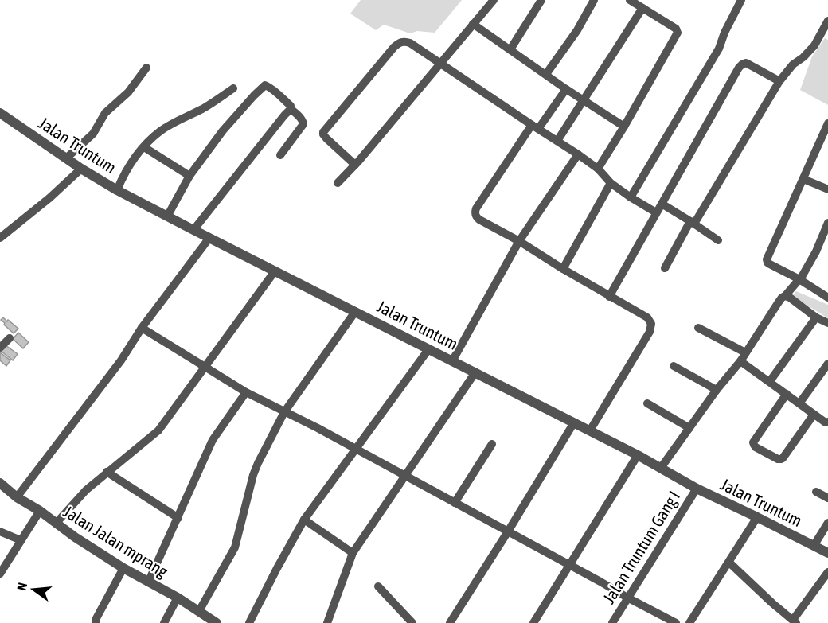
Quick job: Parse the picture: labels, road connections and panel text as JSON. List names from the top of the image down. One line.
{"streets":{"street":["Jalan Truntum","Jalan Jalan mprang","Jalan Truntum Gang I"]},"crossings":[["Jalan Truntum","Jalan Truntum Gang I"]],"north":"left"}
